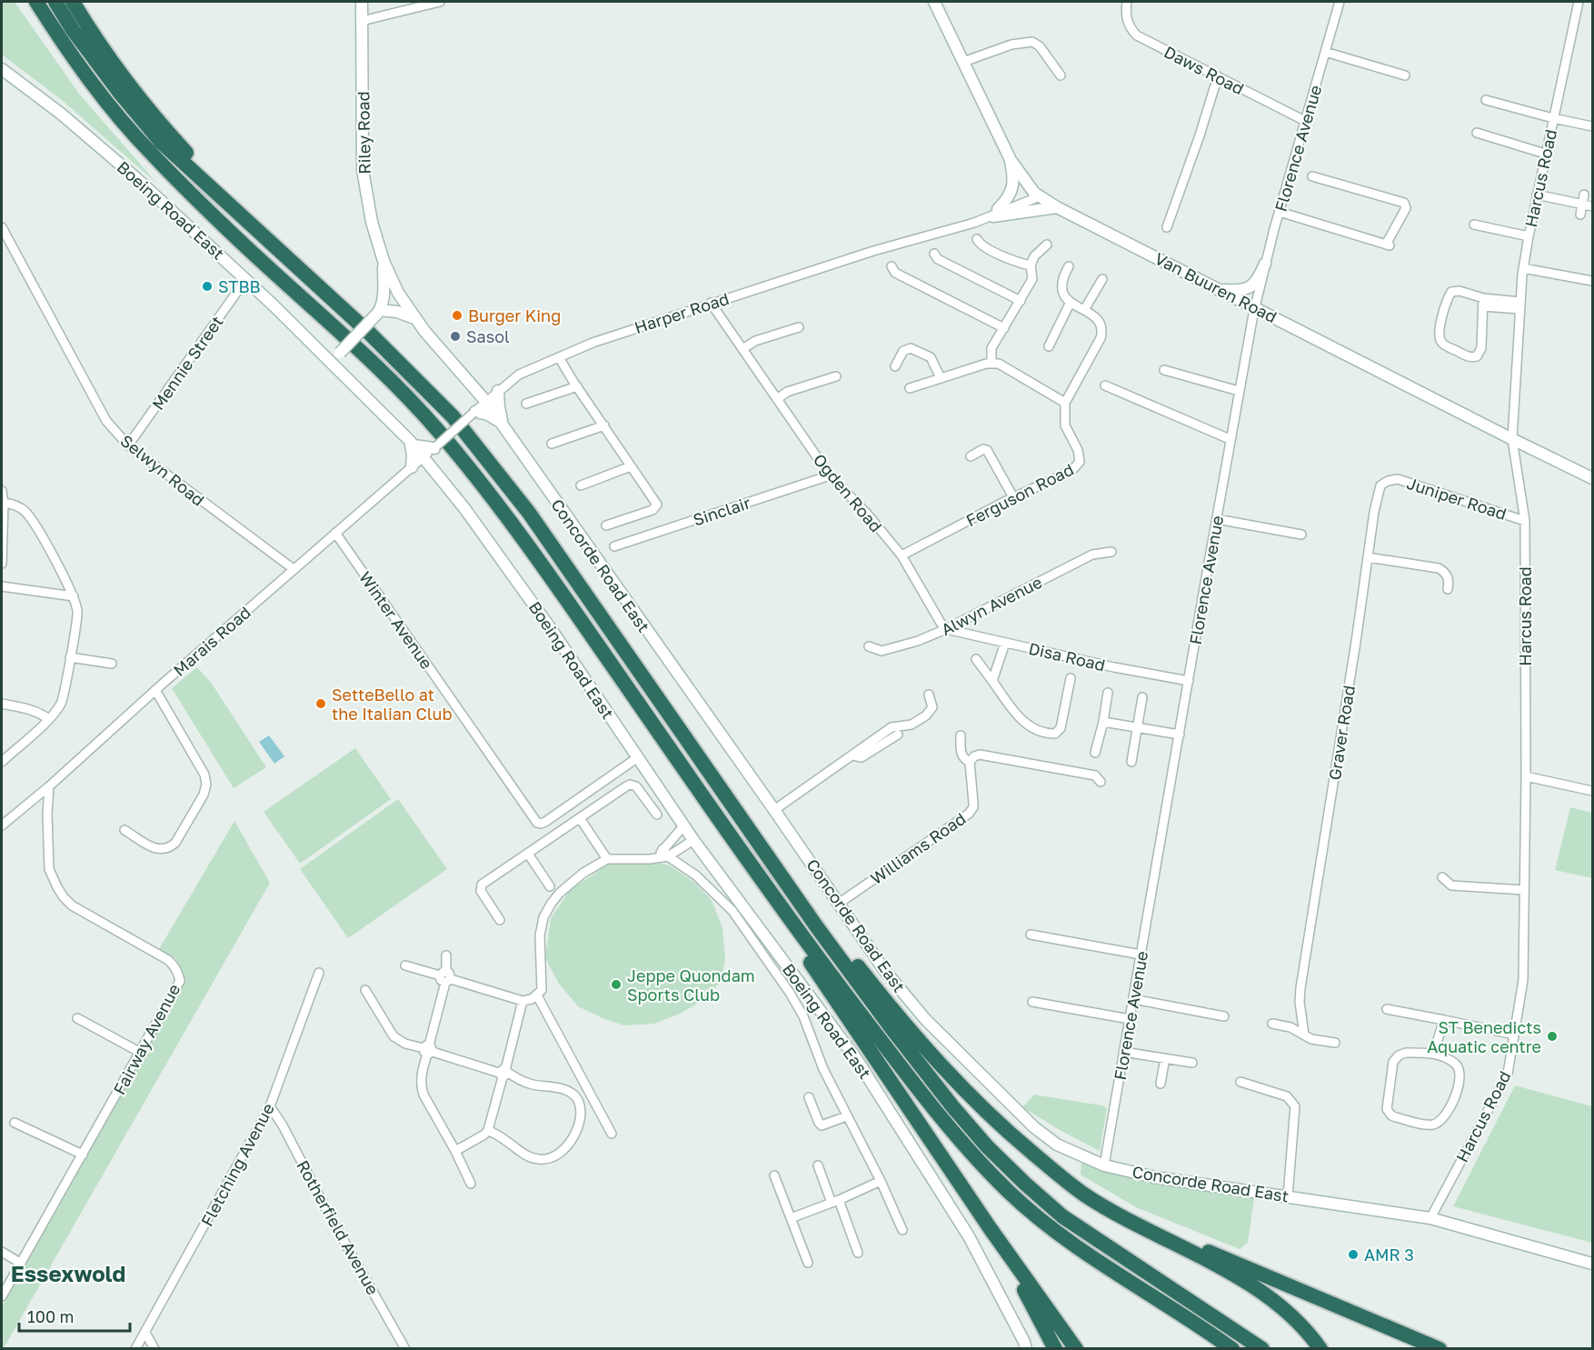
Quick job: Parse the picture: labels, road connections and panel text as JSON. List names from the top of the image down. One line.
{"streets":{"main road":["Riley Road","Boeing Road East","Van Buuren Road","Concorde Road East"],"street":["Daws Road","Florence Avenue","Harcus Road","Harper Road","Mennie Street","Selwyn Road","Ogden Road","Ferguson Road","Juniper Road","Sinclair","Alwyn Avenue","Winter Avenue","Marais Road","Disa Road","Graver Road","Williams Road","Fairway Avenue","Fletching Avenue","Rotherfield Avenue"]},"crossings":[["Daws Road","Florence Avenue"],["Riley Road","Concorde Road East"],["Florence Avenue","Van Buuren Road"],["Florence Avenue","Concorde Road East"],["Florence Avenue","Disa Road"],["Harcus Road","Van Buuren Road"],["Harcus Road","Juniper Road"],["Harcus Road","Concorde Road East"],["Boeing Road East","Harper Road"],["Boeing Road East","Mennie Street"],["Boeing Road East","Winter Avenue"],["Boeing Road East","Marais Road"],["Van Buuren Road","Harper Road"],["Harper Road","Ogden Road"],["Harper Road","Concorde Road East"],["Harper Road","Marais Road"],["Mennie Street","Selwyn Road"],["Selwyn Road","Marais Road"],["Ogden Road","Ferguson Road"],["Ogden Road","Sinclair"],["Ogden Road","Alwyn Avenue"],["Ogden Road","Disa Road"],["Juniper Road","Graver Road"],["Concorde Road East","Williams Road"],["Alwyn Avenue","Disa Road"],["Winter Avenue","Marais Road"],["Marais Road","Fairway Avenue"],["Fletching Avenue","Rotherfield Avenue"]],"districts":["Essexwold"],"places":["STBB","Burger King","Sasol","SetteBello at the Italian Club","Jeppe Quondam Sports Club","ST Benedicts Aquatic centre","AMR 3"],"scale_bar":"100 m"}
